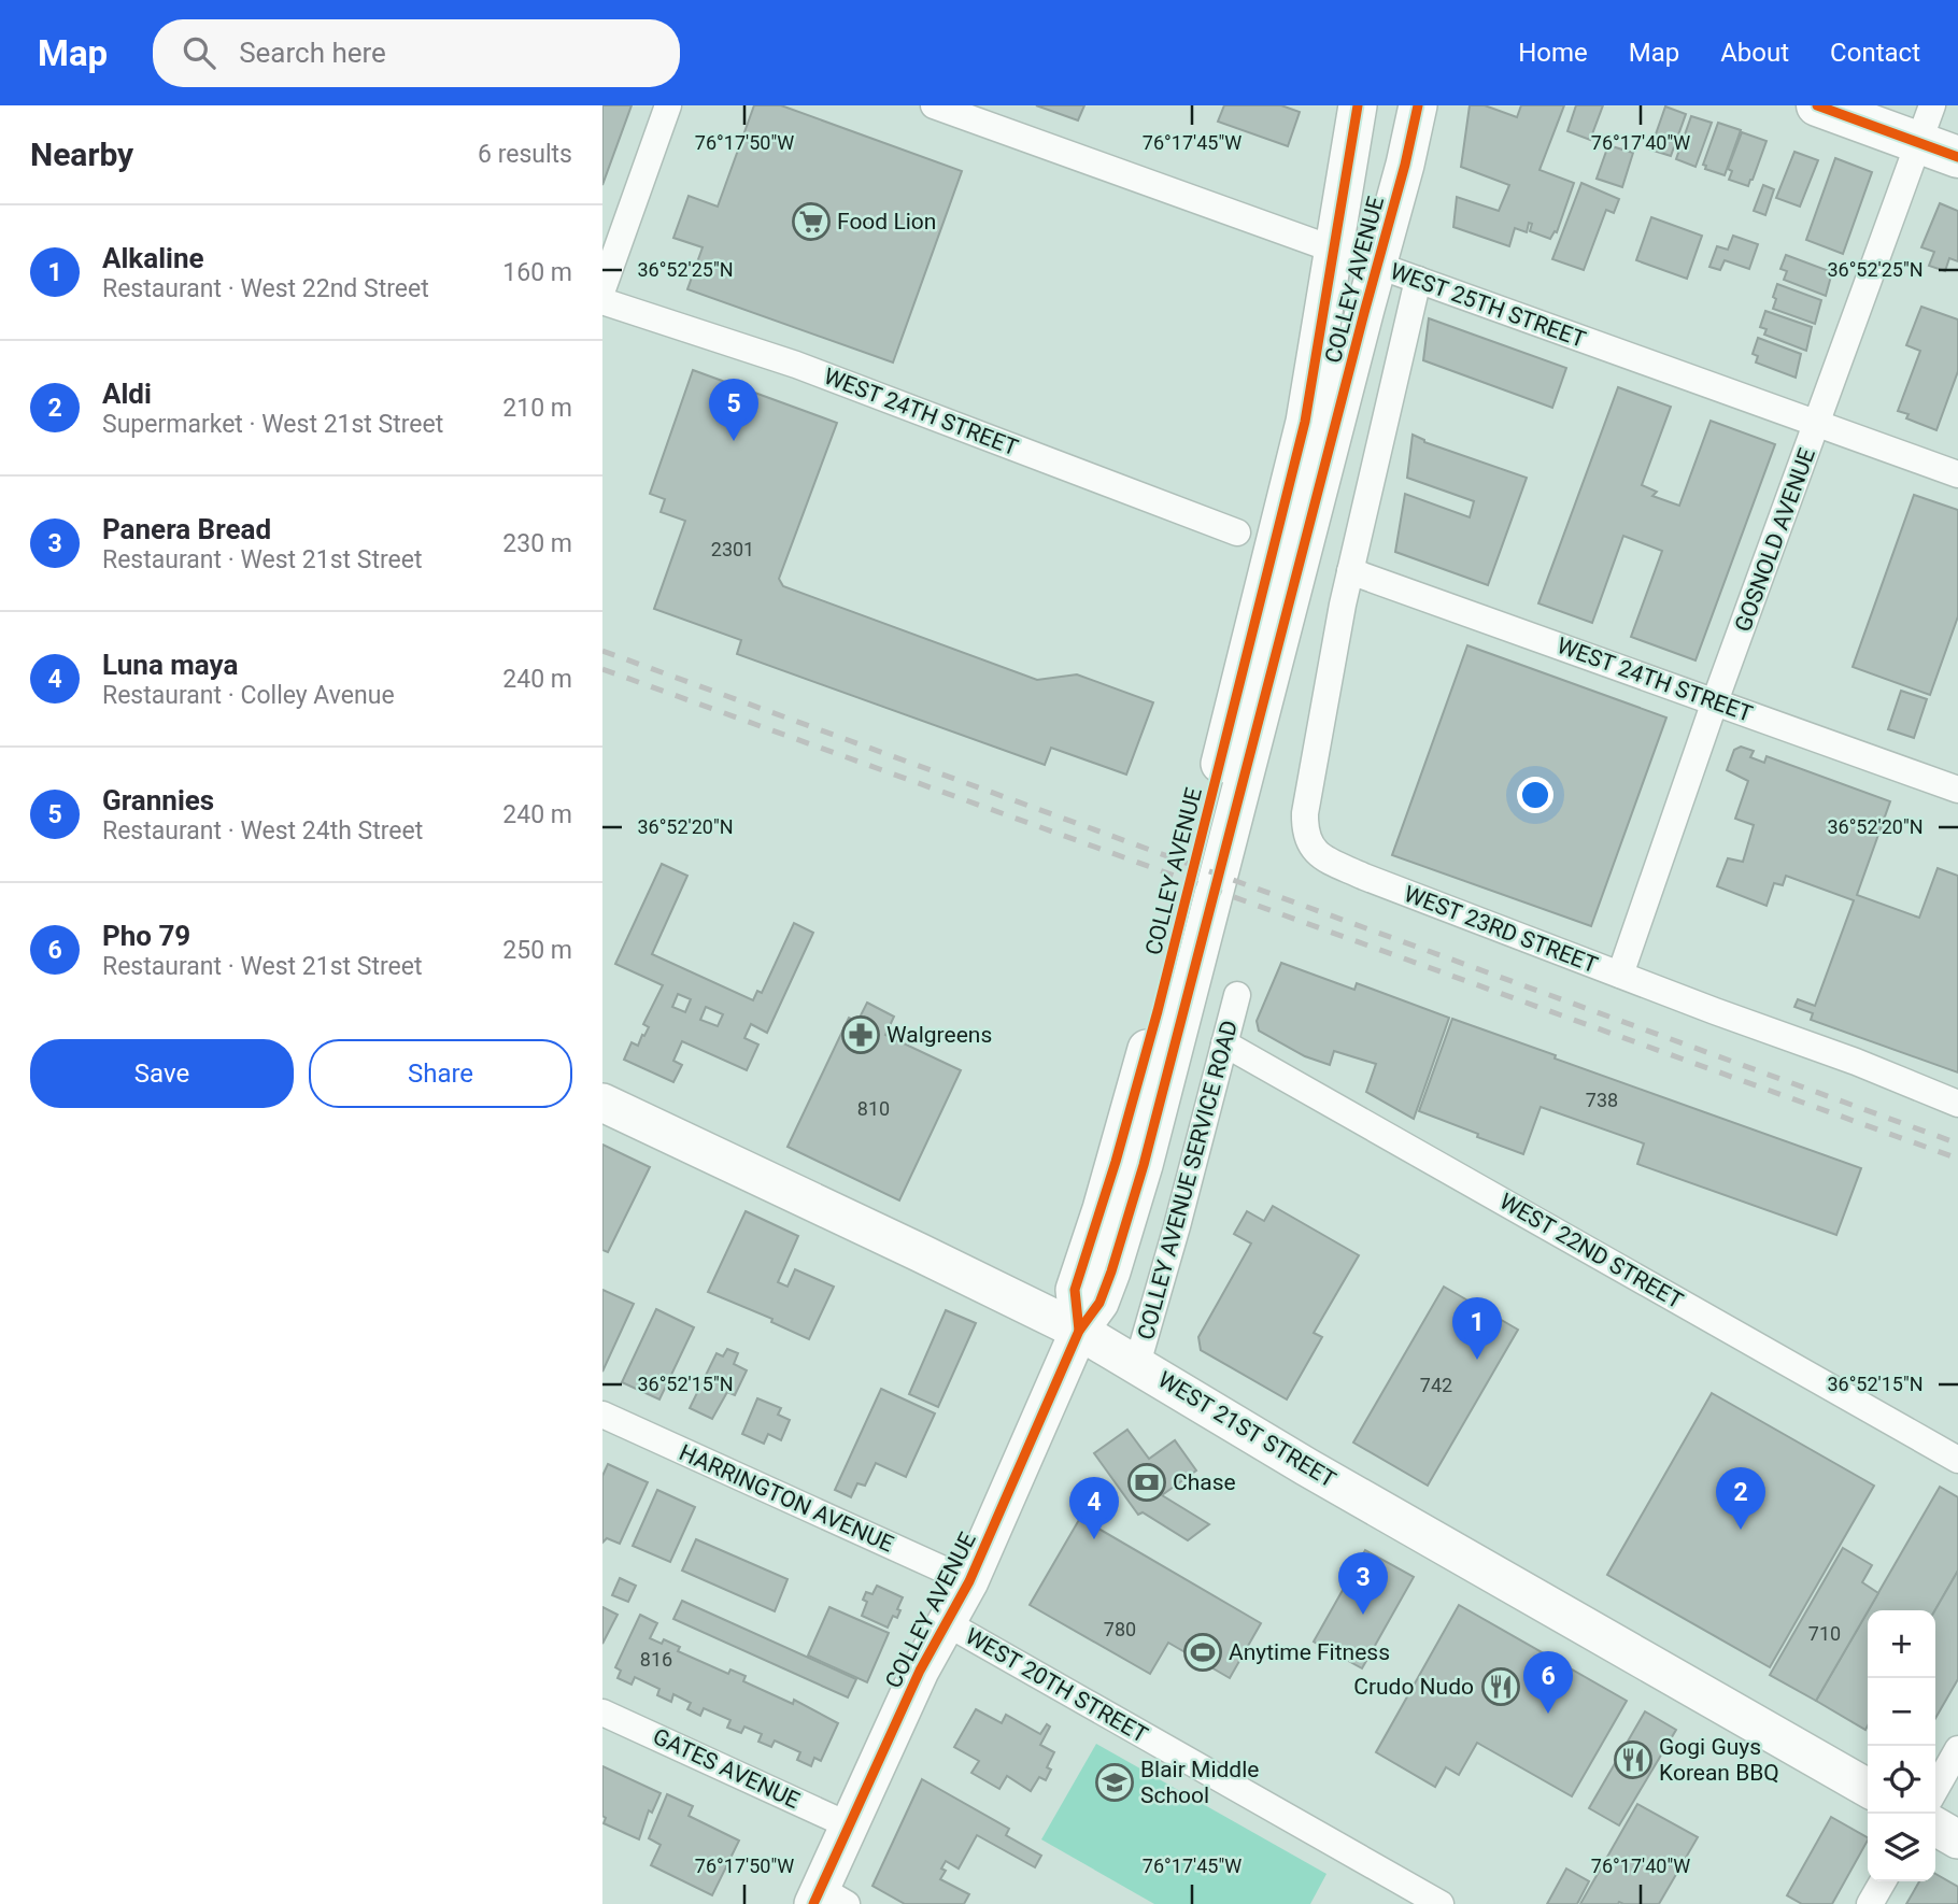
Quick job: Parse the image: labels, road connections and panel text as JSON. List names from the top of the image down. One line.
{"streets":{"main road":["COLLEY AVENUE","WEST 21ST STREET"],"street":["WEST 25TH STREET","WEST 24TH STREET","GOSNOLD AVENUE","WEST 23RD STREET","COLLEY AVENUE SERVICE ROAD","WEST 22ND STREET","HARRINGTON AVENUE","WEST 20TH STREET","GATES AVENUE"]},"crossings":[["COLLEY AVENUE","WEST 25TH STREET"],["COLLEY AVENUE","WEST 21ST STREET"],["COLLEY AVENUE","HARRINGTON AVENUE"],["COLLEY AVENUE","WEST 20TH STREET"],["COLLEY AVENUE","GATES AVENUE"],["WEST 25TH STREET","GOSNOLD AVENUE"],["WEST 24TH STREET","GOSNOLD AVENUE"],["WEST 24TH STREET","WEST 23RD STREET"],["GOSNOLD AVENUE","WEST 23RD STREET"],["COLLEY AVENUE SERVICE ROAD","WEST 22ND STREET"],["COLLEY AVENUE SERVICE ROAD","WEST 21ST STREET"]],"places":{"supermarket":["Food Lion"],"pharmacy":["Walgreens"],"bank":["Chase"],"sports":["Anytime Fitness"],"restaurant":["Crudo Nudo","Gogi Guys Korean BBQ"],"school or university":["Blair Middle School"]},"house_numbers":["2301","738","810","742","780","710","816"],"page":{"header":"Map","search":"Search here","nav":["Home","Map","About","Contact"],"heading":["Nearby","6 results"],"list":[{"mark":"1","name":"Alkaline","note":"Restaurant · West 22nd Street","value":"160 m"},{"mark":"2","name":"Aldi","note":"Supermarket · West 21st Street","value":"210 m"},{"mark":"3","name":"Panera Bread","note":"Restaurant · West 21st Street","value":"230 m"},{"mark":"4","name":"Luna maya","note":"Restaurant · Colley Avenue","value":"240 m"},{"mark":"5","name":"Grannies","note":"Restaurant · West 24th Street","value":"240 m"},{"mark":"6","name":"Pho 79","note":"Restaurant · West 21st Street","value":"250 m"}],"pins":["5","1","2","4","3","6"],"buttons":["Save","Share"],"map_buttons":["+","−"]},"coordinates":["76°17'50\"W","76°17'45\"W","76°17'40\"W","36°52'25\"N","36°52'20\"N","36°52'15\"N"]}
